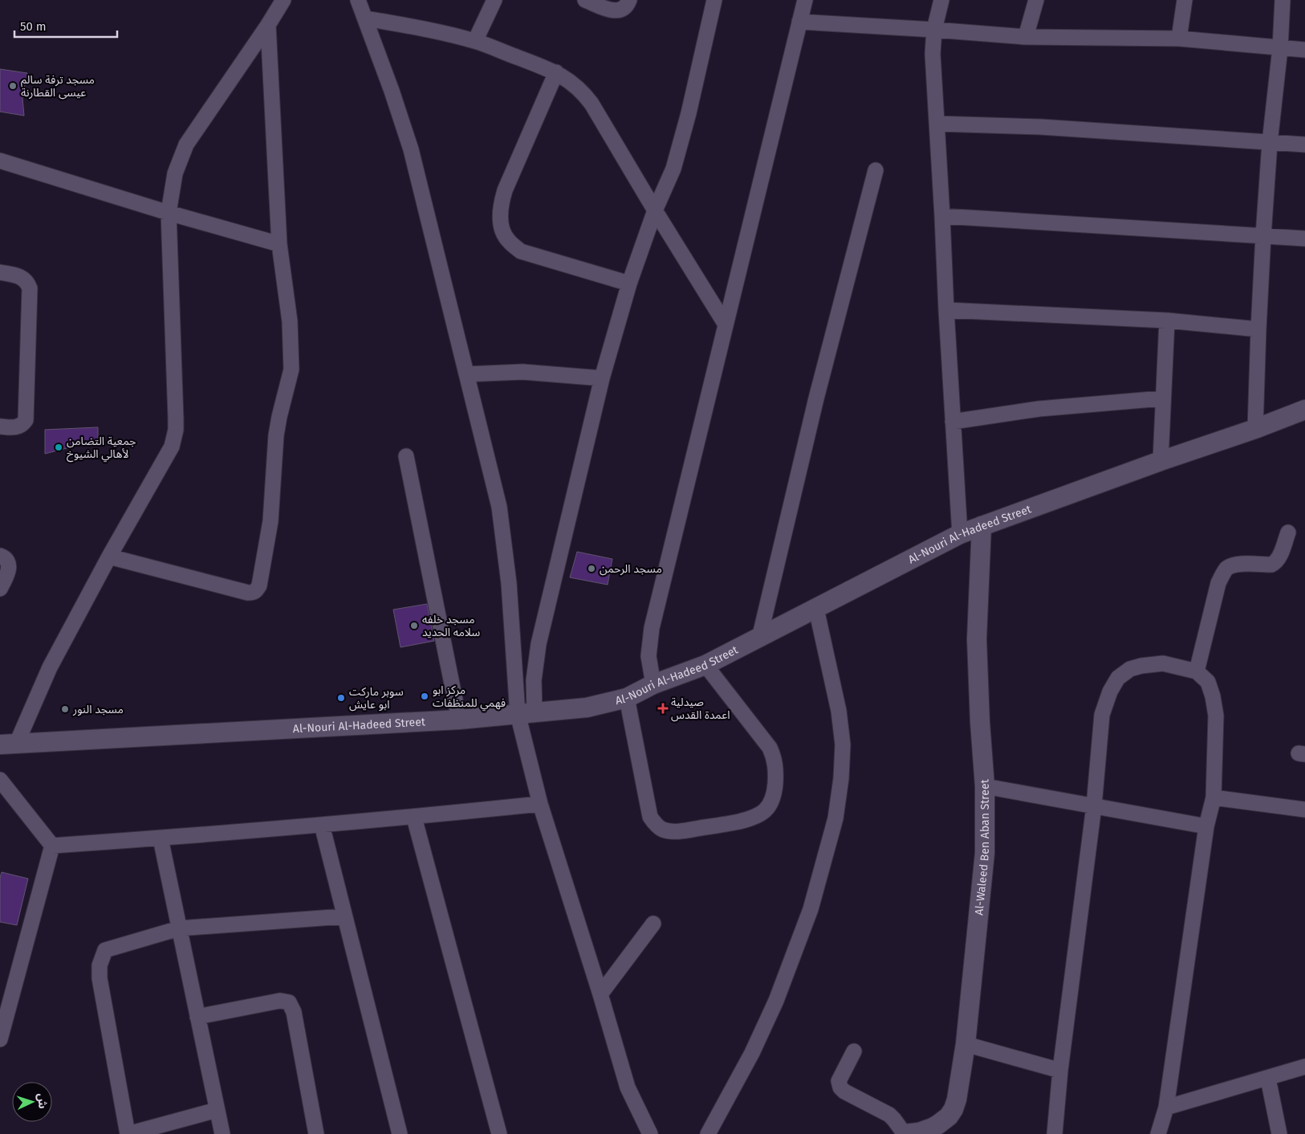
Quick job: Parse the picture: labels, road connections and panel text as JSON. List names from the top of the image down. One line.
{"streets":{"street":["Al-Nouri Al-Hadeed Street","Al-Waleed Ben Aban Street"]},"crossings":[["Al-Nouri Al-Hadeed Street","Al-Waleed Ben Aban Street"]],"places":{"other":["مسجد ترفة سالم عيسى القطارنة","جمعية التضامن لأهالي الشيوخ","مسجد الرحمن","مسجد خلفه سلامه الحديد","مركز ابو فهمي للمنظفات","سوبر ماركت ابو عايش","مسجد النور"],"health":["صيدلية اعمدة القدس"]},"scale_bar":"50 m","north":"right"}
